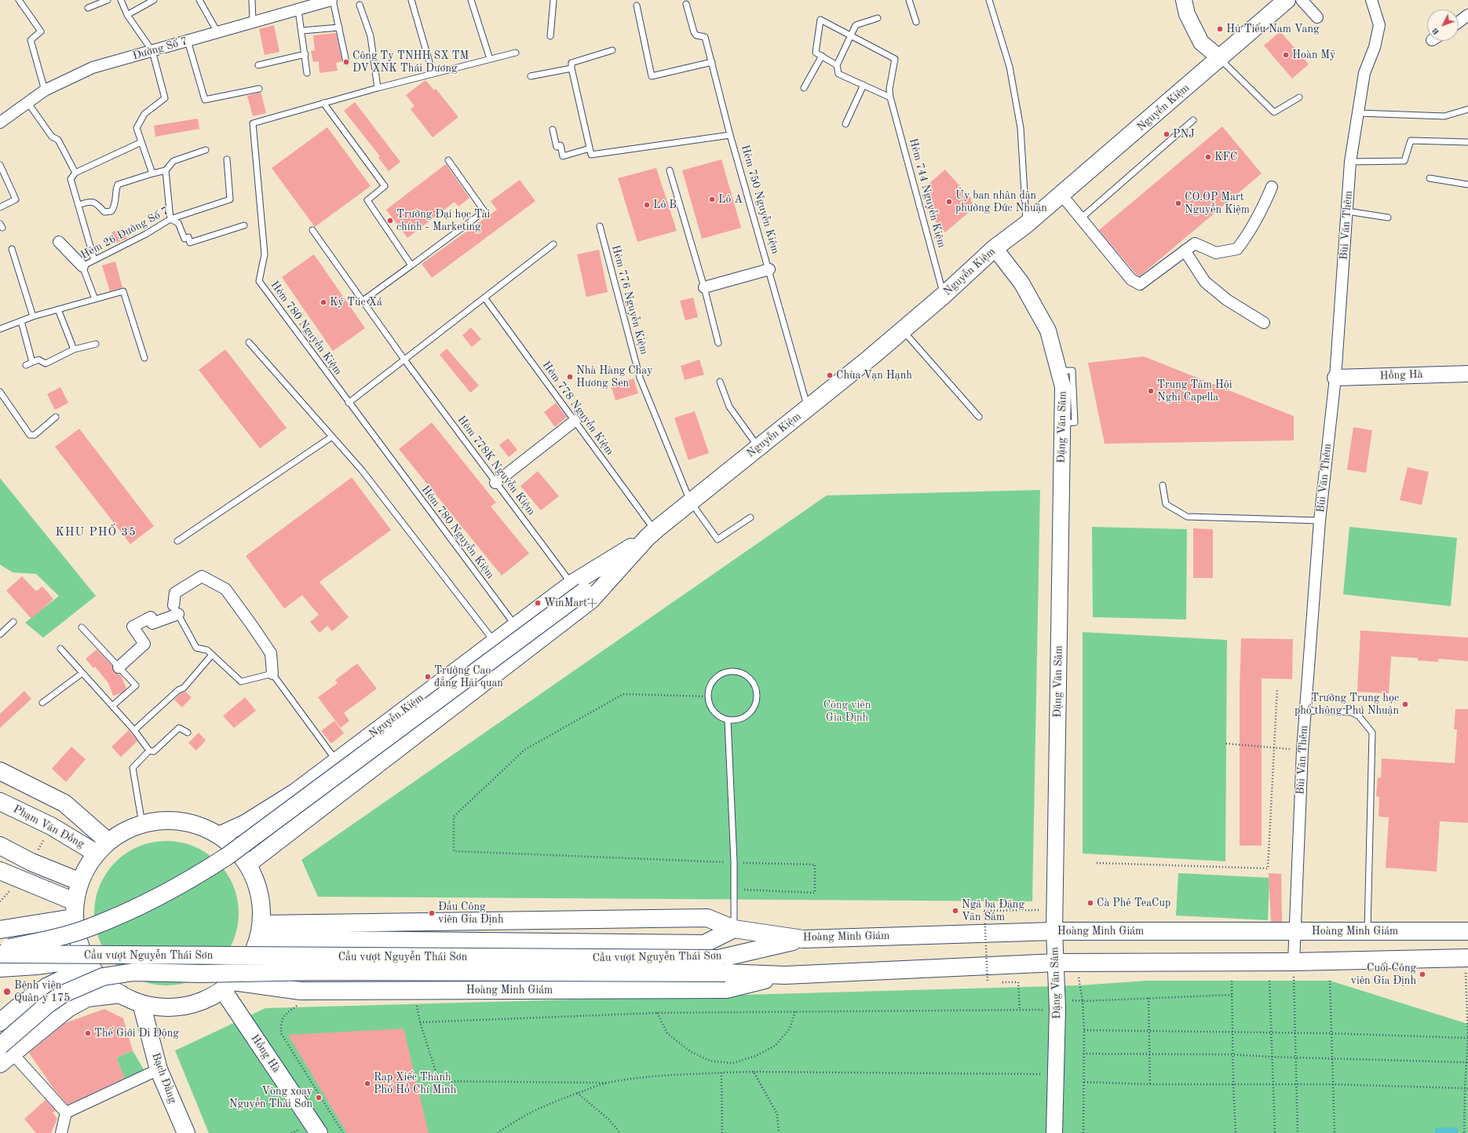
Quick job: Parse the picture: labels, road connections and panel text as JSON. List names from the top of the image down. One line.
{"streets":{"main road":["Nguyễn Kiệm","Hồng Hà","Phạm Văn Đồng","Hoàng Minh Giám","Cầu vượt Nguyễn Thái Sơn","Bạch Đằng"],"street":["Đường Số 7","Bùi Văn Thêm","Đặng Văn Sâm"],"lane":["Hẻm 744 Nguyễn Kiệm","Hẻm 750 Nguyễn Kiệm","Hẻm 26 Đường Số 7","Hẻm 776 Nguyễn Kiệm","Hẻm 780 Nguyễn Kiệm","Hẻm 778 Nguyễn Kiệm","Hẻm 778K Nguyễn Kiệm"]},"crossings":[["Nguyễn Kiệm","Hẻm 744 Nguyễn Kiệm"],["Nguyễn Kiệm","Hẻm 750 Nguyễn Kiệm"],["Nguyễn Kiệm","Hẻm 776 Nguyễn Kiệm"],["Nguyễn Kiệm","Hẻm 780 Nguyễn Kiệm"],["Nguyễn Kiệm","Hẻm 778 Nguyễn Kiệm"],["Nguyễn Kiệm","Đặng Văn Sâm"],["Nguyễn Kiệm","Hẻm 778K Nguyễn Kiệm"],["Bùi Văn Thêm","Hồng Hà"],["Bùi Văn Thêm","Hoàng Minh Giám"],["Hồng Hà","Hoàng Minh Giám"],["Đặng Văn Sâm","Hoàng Minh Giám"],["Hoàng Minh Giám","Cầu vượt Nguyễn Thái Sơn"]],"districts":["KHU PHỐ 35"],"parks":["Công viên Gia Định"],"places":["Hủ Tiếu Nam Vang","Hoàn Mỹ","Công Ty TNHH SX TM DV XNK Thái Dương","PNJ","KFC","Lô A","Ủy ban nhân dân phường Đức Nhuận","CO.OP Mart Nguyễn Kiệm","Lô B","Trường Đại học Tài chính - Marketing","Ký Túc Xá","Chùa Vạn Hạnh","Nhà Hàng Chay Hương Sen","Trung Tâm Hội Nghị Capella","WinMart+","Trường Cao đẳng Hải quan","Trường Trung học phổ thông Phú Nhuận","Cà Phê TeaCup","Ngã ba Đặng Văn Sâm","Đầu Công viên Gia Định","Cuối Công viên Gia Định","Bệnh viện Quân y 175","Thế Giới Di Động","Rạp Xiếc Thành Phố Hồ Chí Minh","Vòng xoay Nguyễn Thái Sơn"],"north":"bottom left"}
